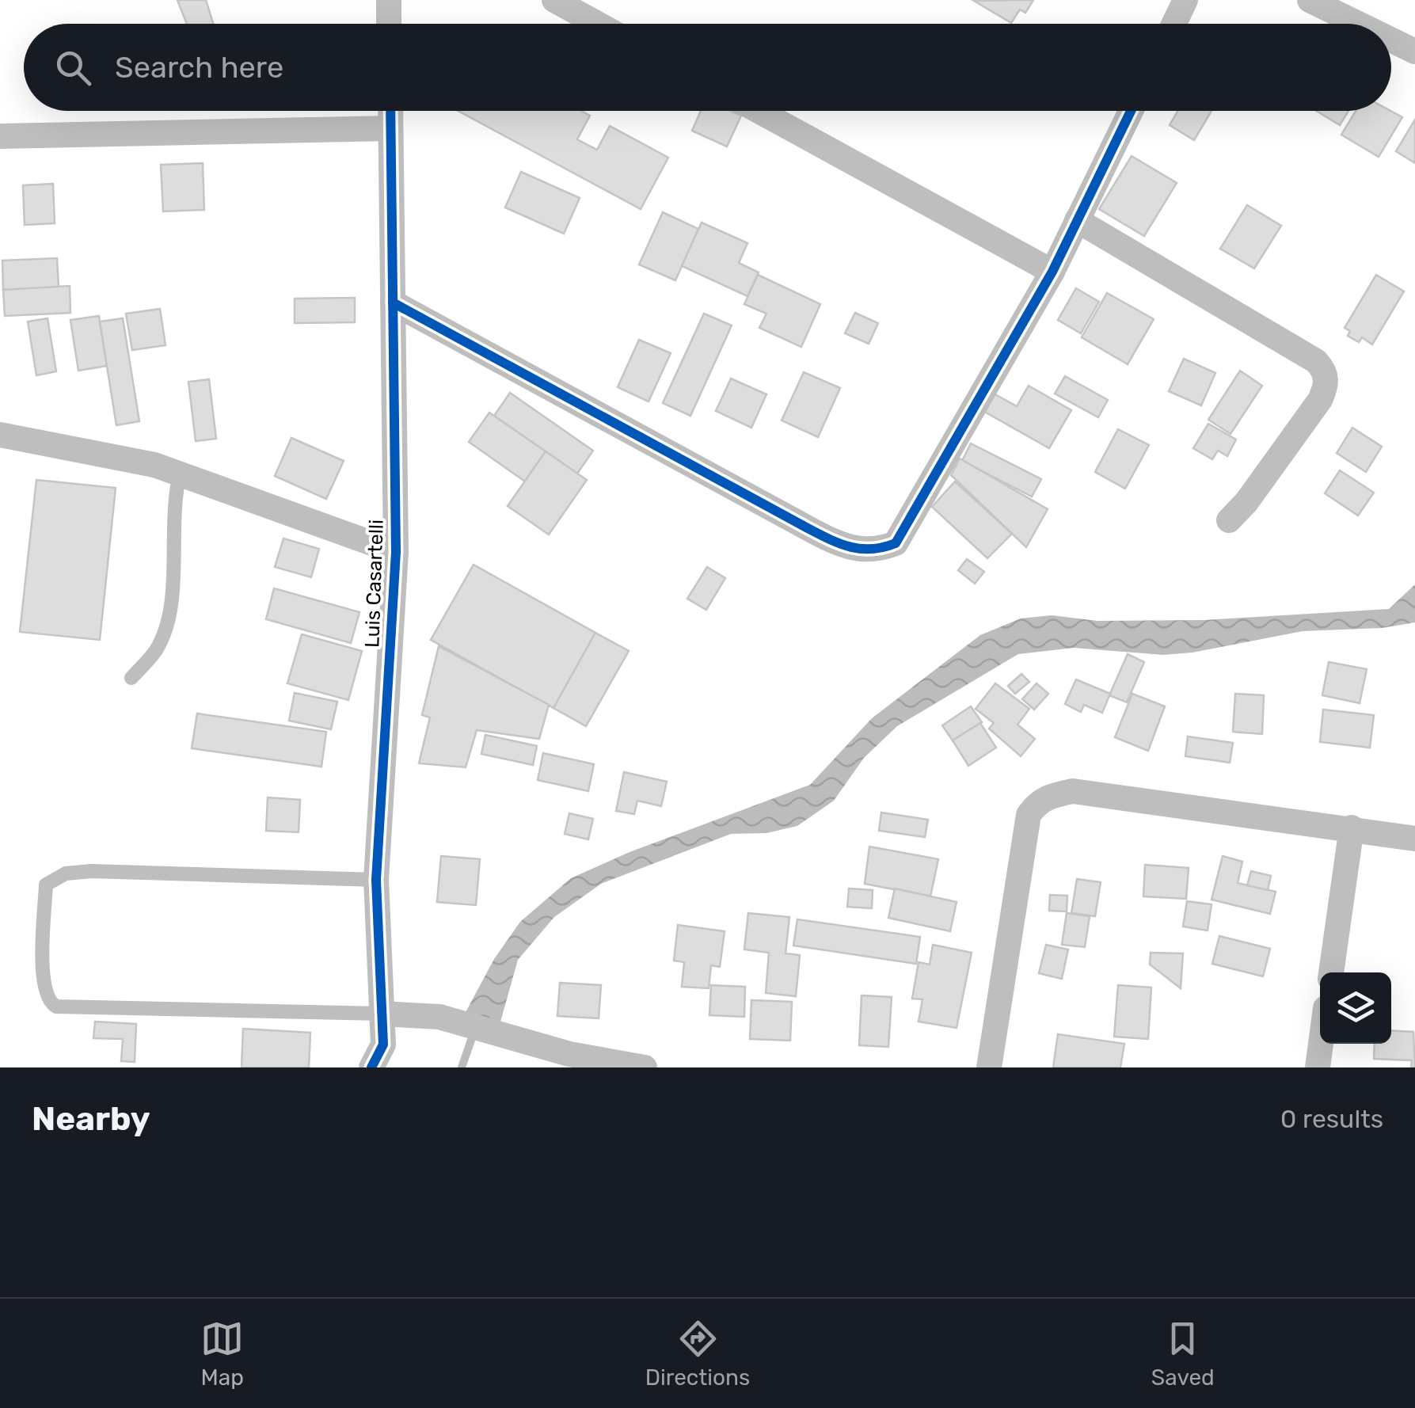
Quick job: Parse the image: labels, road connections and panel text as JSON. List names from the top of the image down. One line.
{"streets":{"street":["Luis Casartelli"]},"page":{"search":"Search here","heading":["Nearby","0 results"],"nav":["Map","Directions","Saved"]}}
